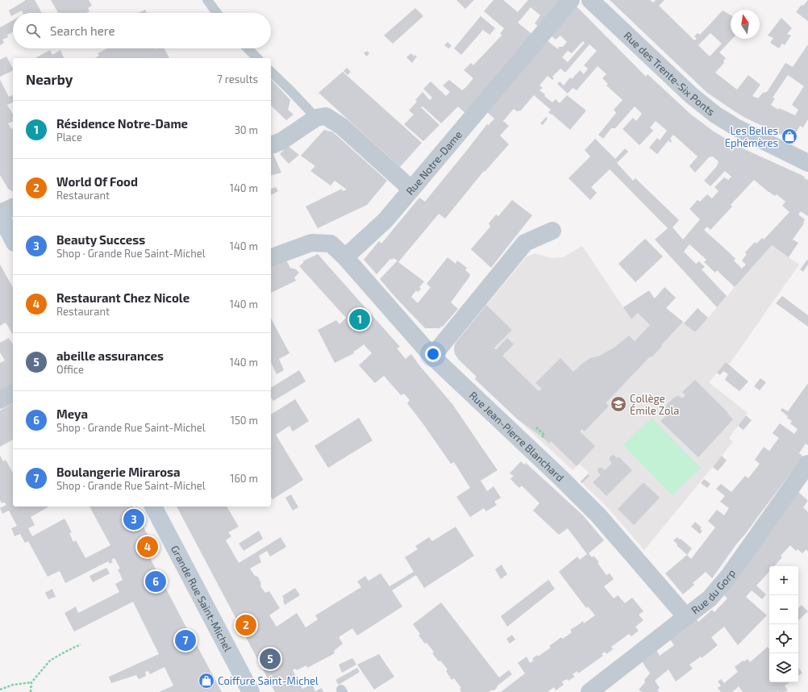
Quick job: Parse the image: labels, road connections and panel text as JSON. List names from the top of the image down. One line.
{"streets":{"main road":["Grande Rue Saint-Michel"],"street":["Rue des Trente-Six Ponts","Rue Notre-Dame","Rue Jean-Pierre Blanchard","Rue du Gorp"]},"crossings":[["Rue Notre-Dame","Rue Jean-Pierre Blanchard"],["Rue Jean-Pierre Blanchard","Rue du Gorp"]],"places":{"shop":["Les Belles Ephémères","Coiffure Saint-Michel"],"school or university":["Collège Émile Zola"]},"north":"top","page":{"search":"Search here","heading":["Nearby","7 results"],"list":[{"mark":"1","name":"Résidence Notre-Dame","note":"Place","value":"30 m"},{"mark":"2","name":"World Of Food","note":"Restaurant","value":"140 m"},{"mark":"3","name":"Beauty Success","note":"Shop · Grande Rue Saint-Michel","value":"140 m"},{"mark":"4","name":"Restaurant Chez Nicole","note":"Restaurant","value":"140 m"},{"mark":"5","name":"abeille assurances","note":"Office","value":"140 m"},{"mark":"6","name":"Meya","note":"Shop · Grande Rue Saint-Michel","value":"150 m"},{"mark":"7","name":"Boulangerie Mirarosa","note":"Shop · Grande Rue Saint-Michel","value":"160 m"}],"pins":["1","3","4","6","2","7","5"],"map_buttons":["+","−"]}}
